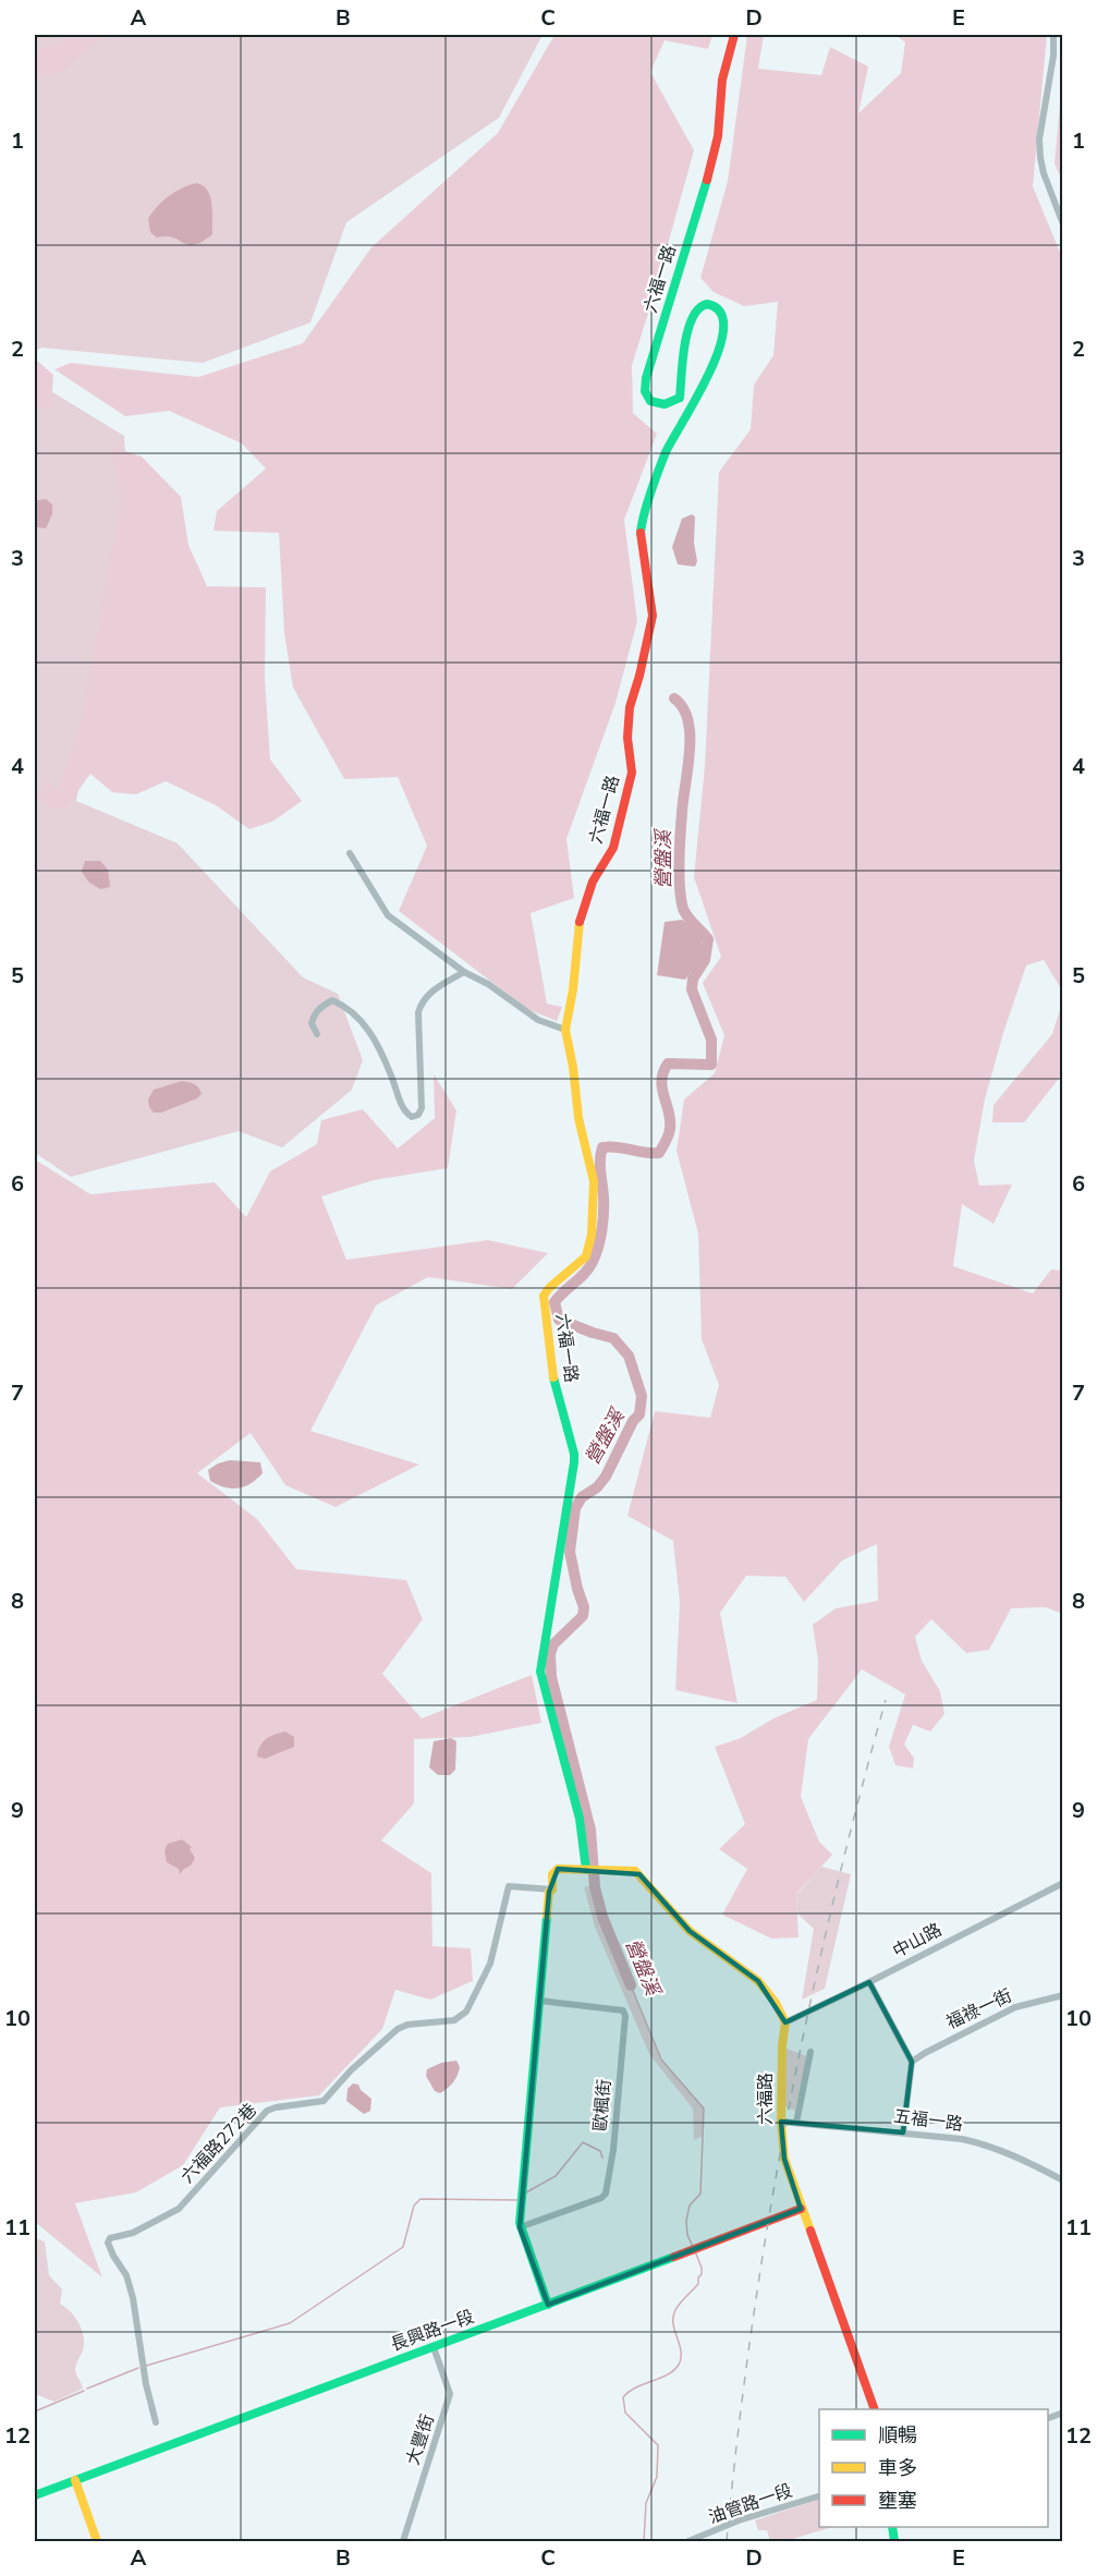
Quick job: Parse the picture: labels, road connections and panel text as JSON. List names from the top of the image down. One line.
{"streets":{"street":["六福一路","中山路","福祿一街","六福路","歐楓街","五福一路","六福路272巷","長興路一段","大豐街","油管路一段"]},"crossings":[["中山路","六福路"],["六福路","五福一路"],["六福路","長興路一段"],["長興路一段","大豐街"]],"water":["營盤溪"],"legend":["順暢","車多","壅塞"],"grid":{"columns":["A","B","C","D","E"],"rows":["1","2","3","4","5","6","7","8","9","10","11","12"]}}
